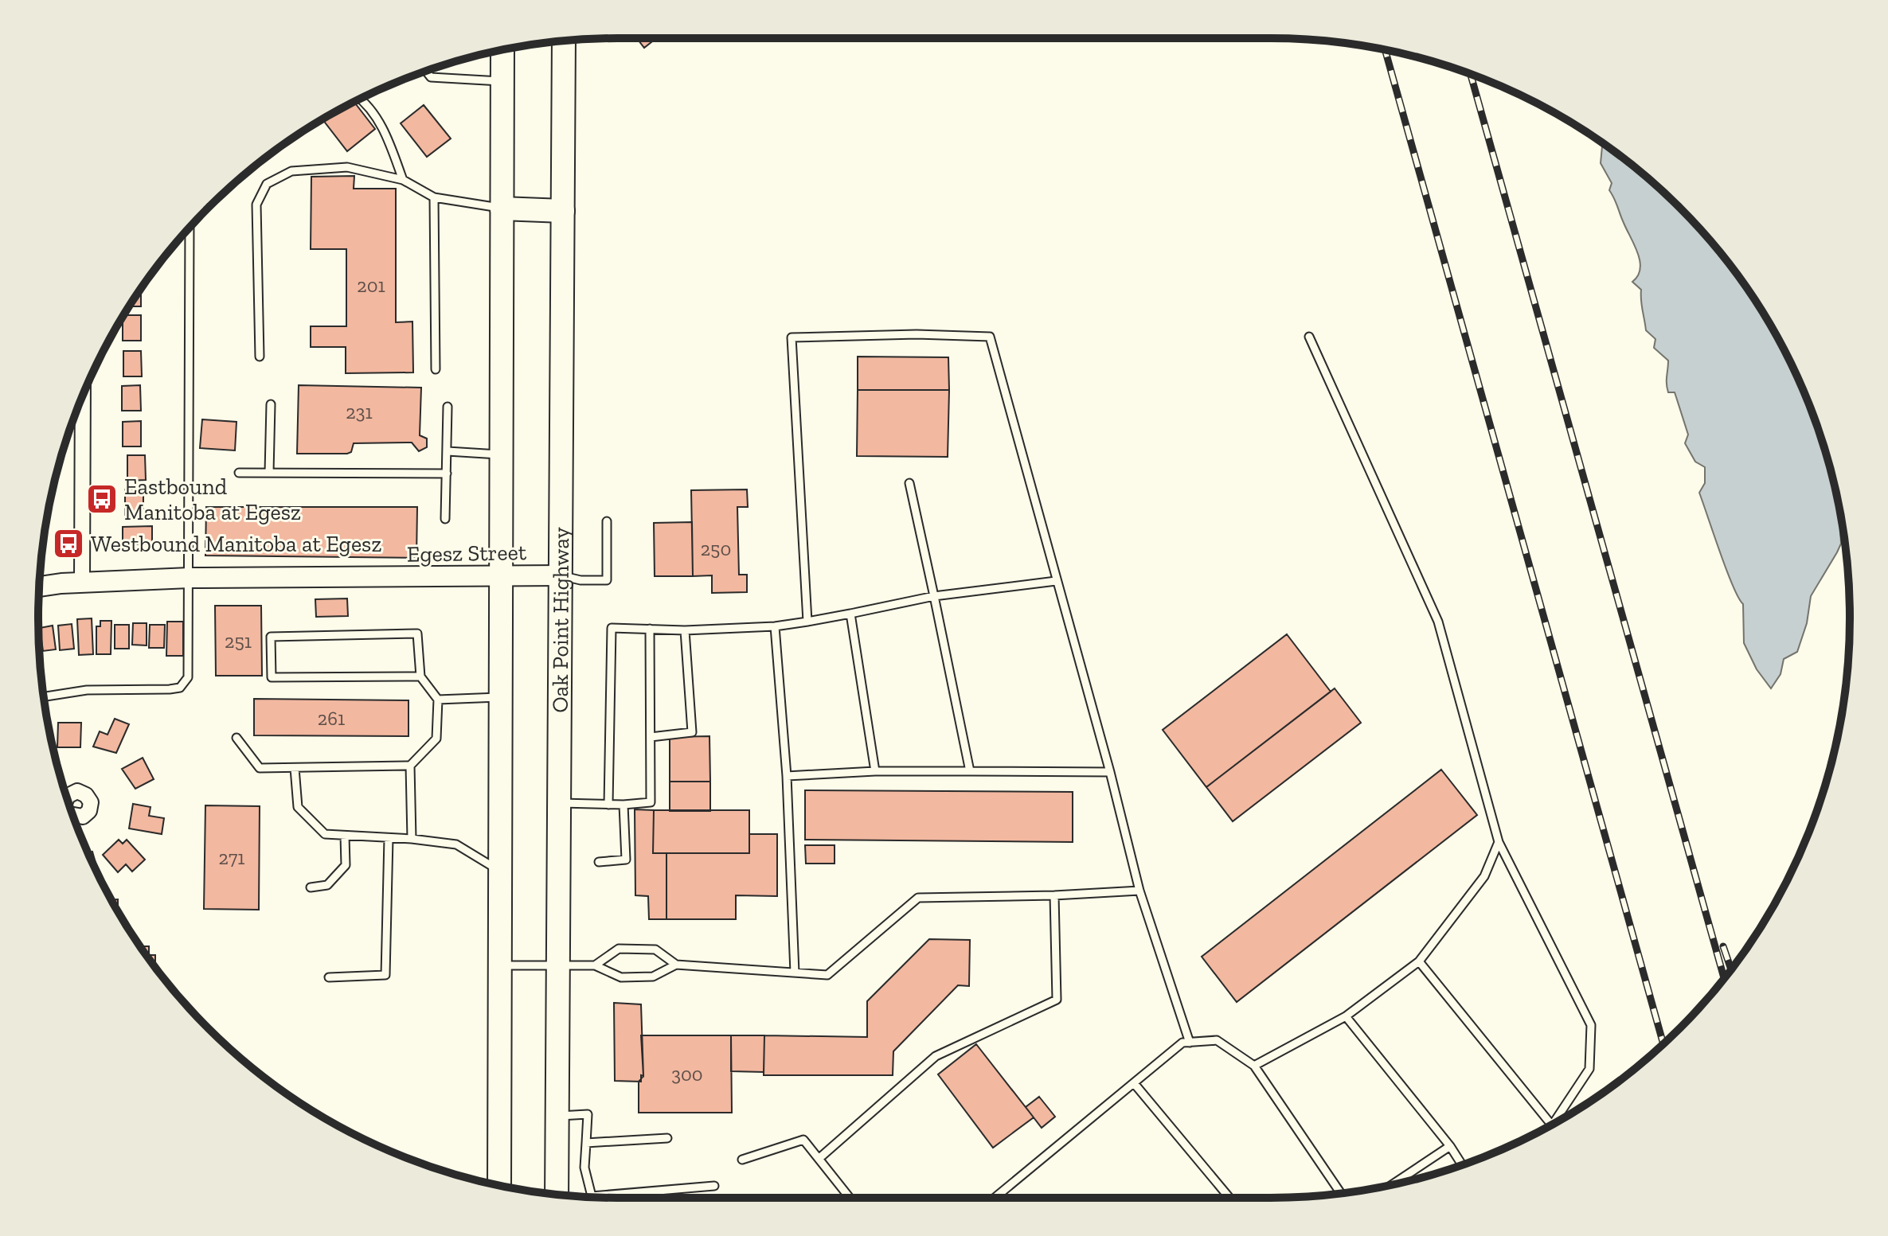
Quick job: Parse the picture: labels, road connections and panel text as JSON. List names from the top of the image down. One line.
{"streets":{"main road":["Oak Point Highway"],"street":["Egesz Street"]},"crossings":[["Egesz Street","Oak Point Highway"]],"places":{"bus stop":["Eastbound Manitoba at Egesz","Westbound Manitoba at Egesz"]},"house_numbers":["201","231","250","251","261","271","300"]}
